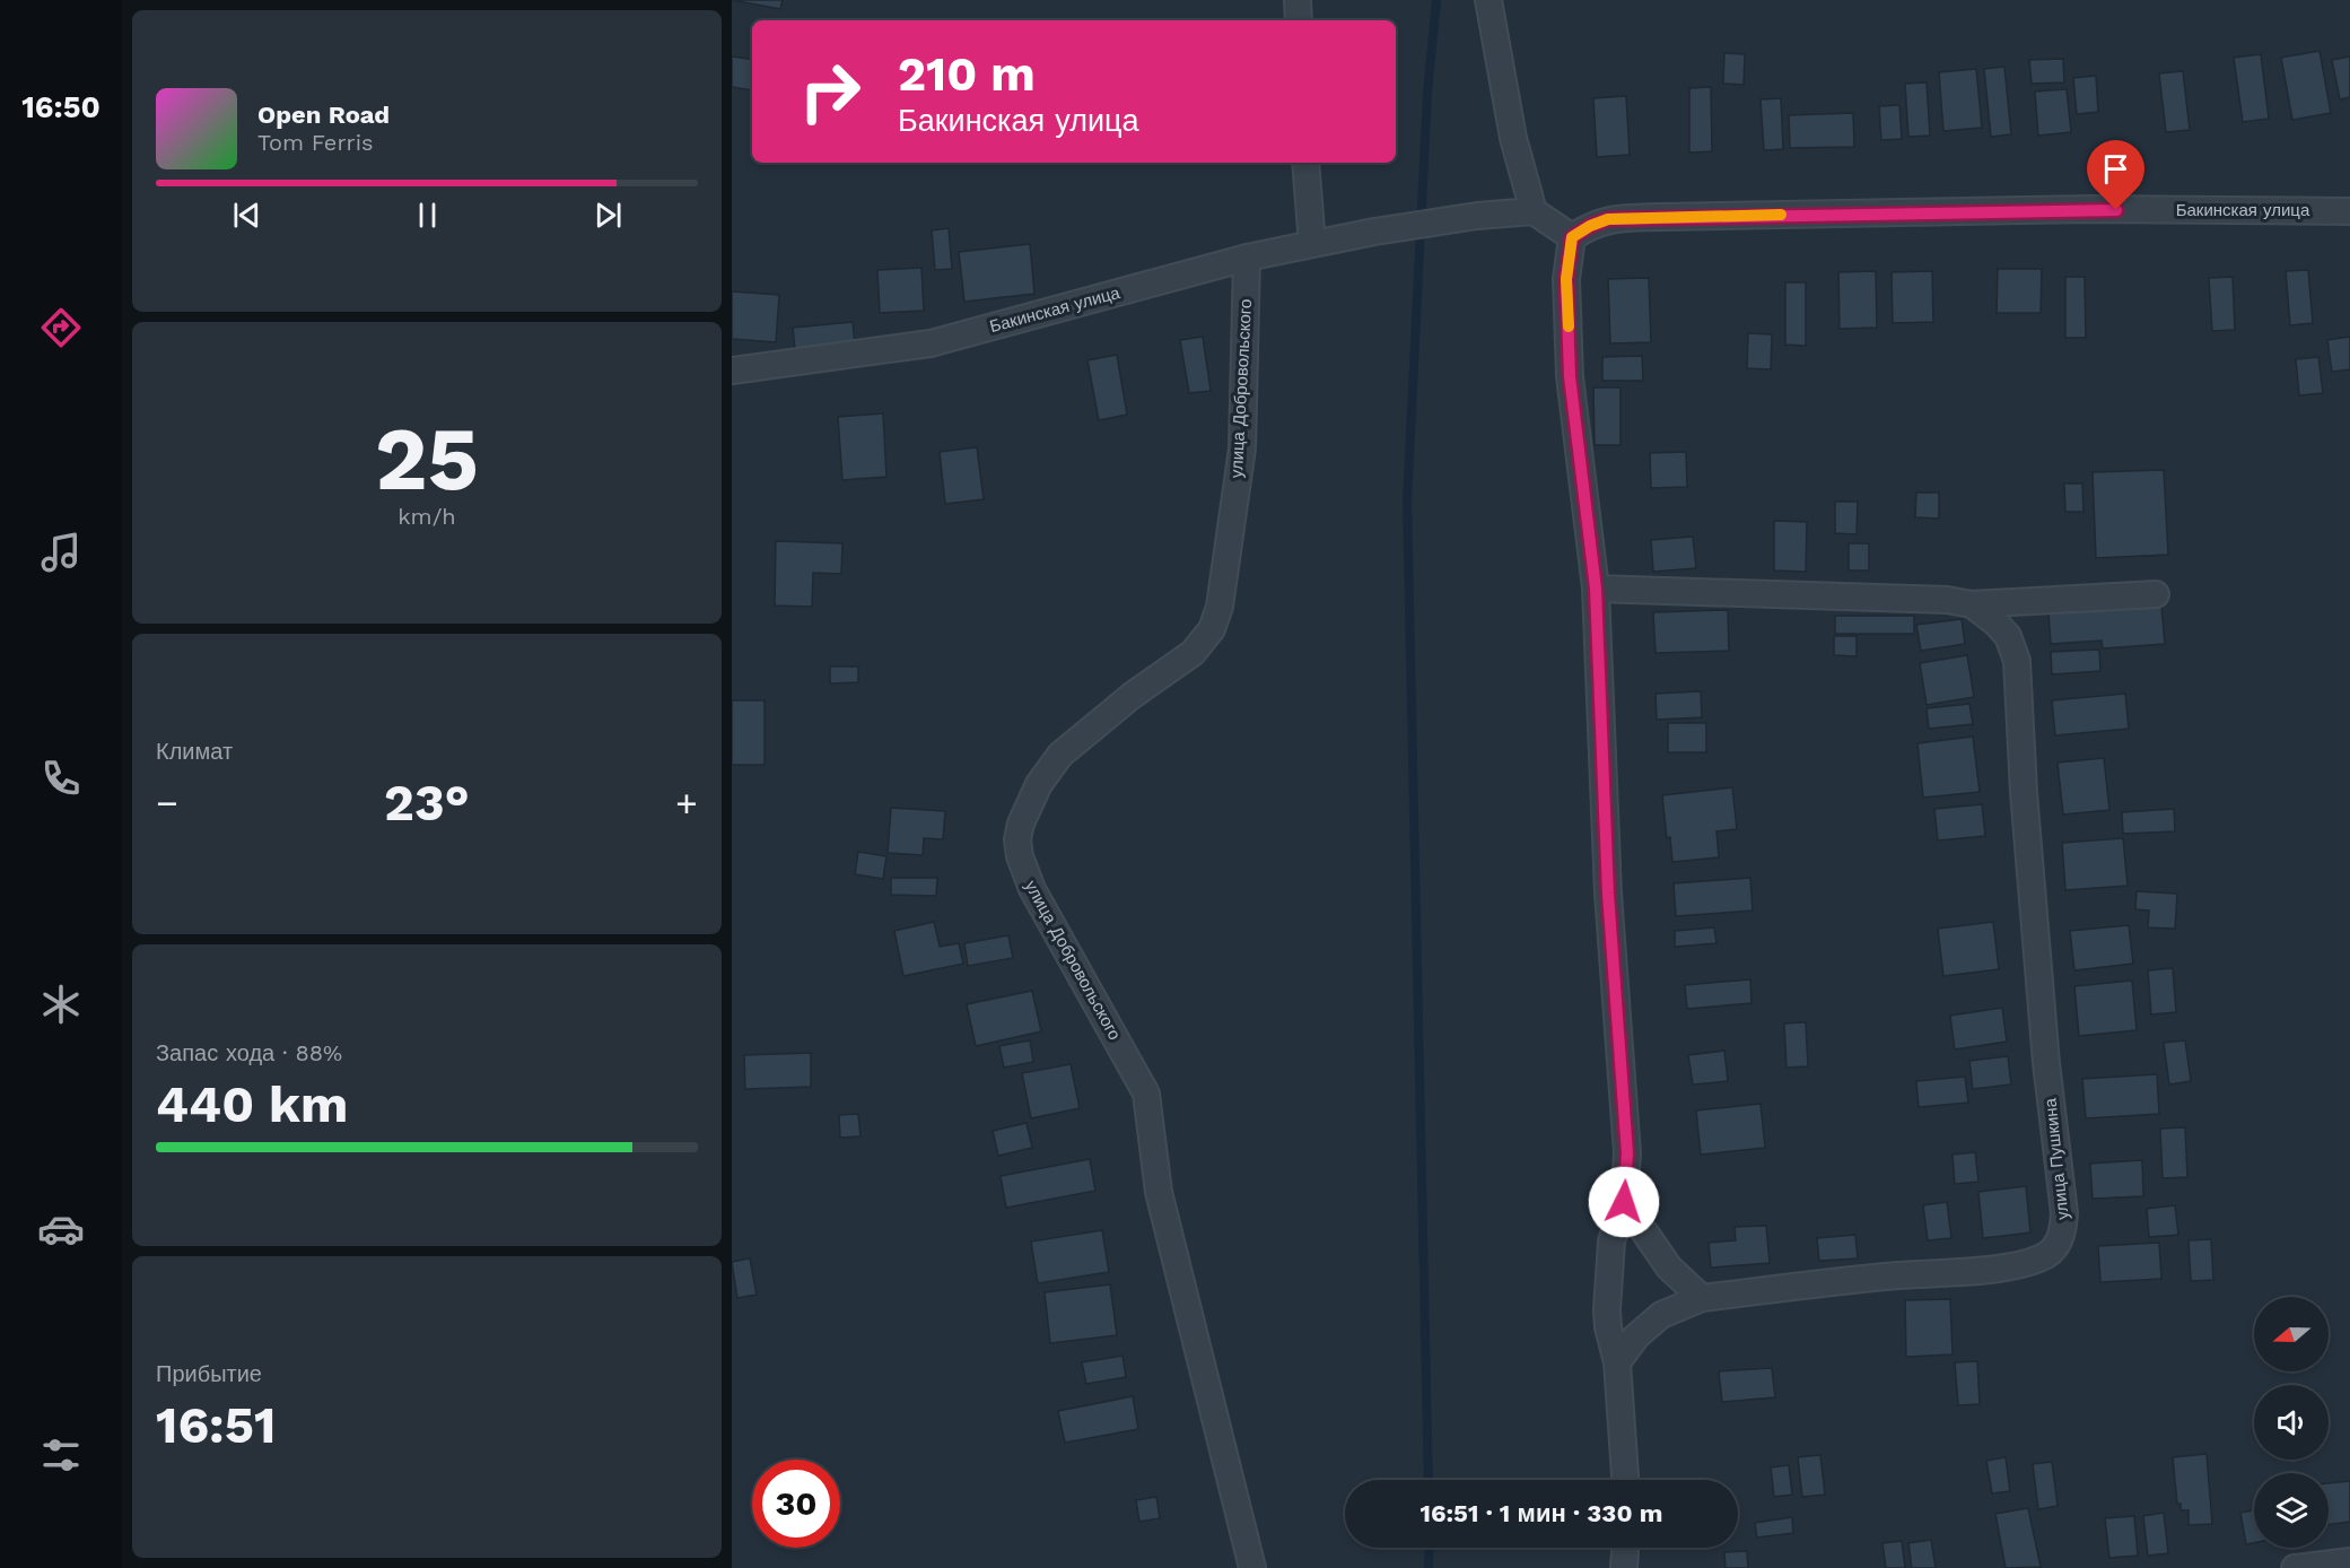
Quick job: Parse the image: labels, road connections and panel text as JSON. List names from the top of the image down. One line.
{"streets":{"street":["Бакинская улица","улица Добровольского","улица Пушкина"]},"crossings":[["Бакинская улица","улица Добровольского"]],"north":"left","page":{"tabs":"16:50","turn":["210 m","Бакинская улица"],"song":["Open Road","Tom Ferris"],"tile":[["25","km/h"],"Климат",["Запас хода · 88%","440 km"],["Прибытие","16:51"]],"heat":["−","23°","+"],"limit":"30","trip":"16:51 · 1 мин · 330 m"}}
